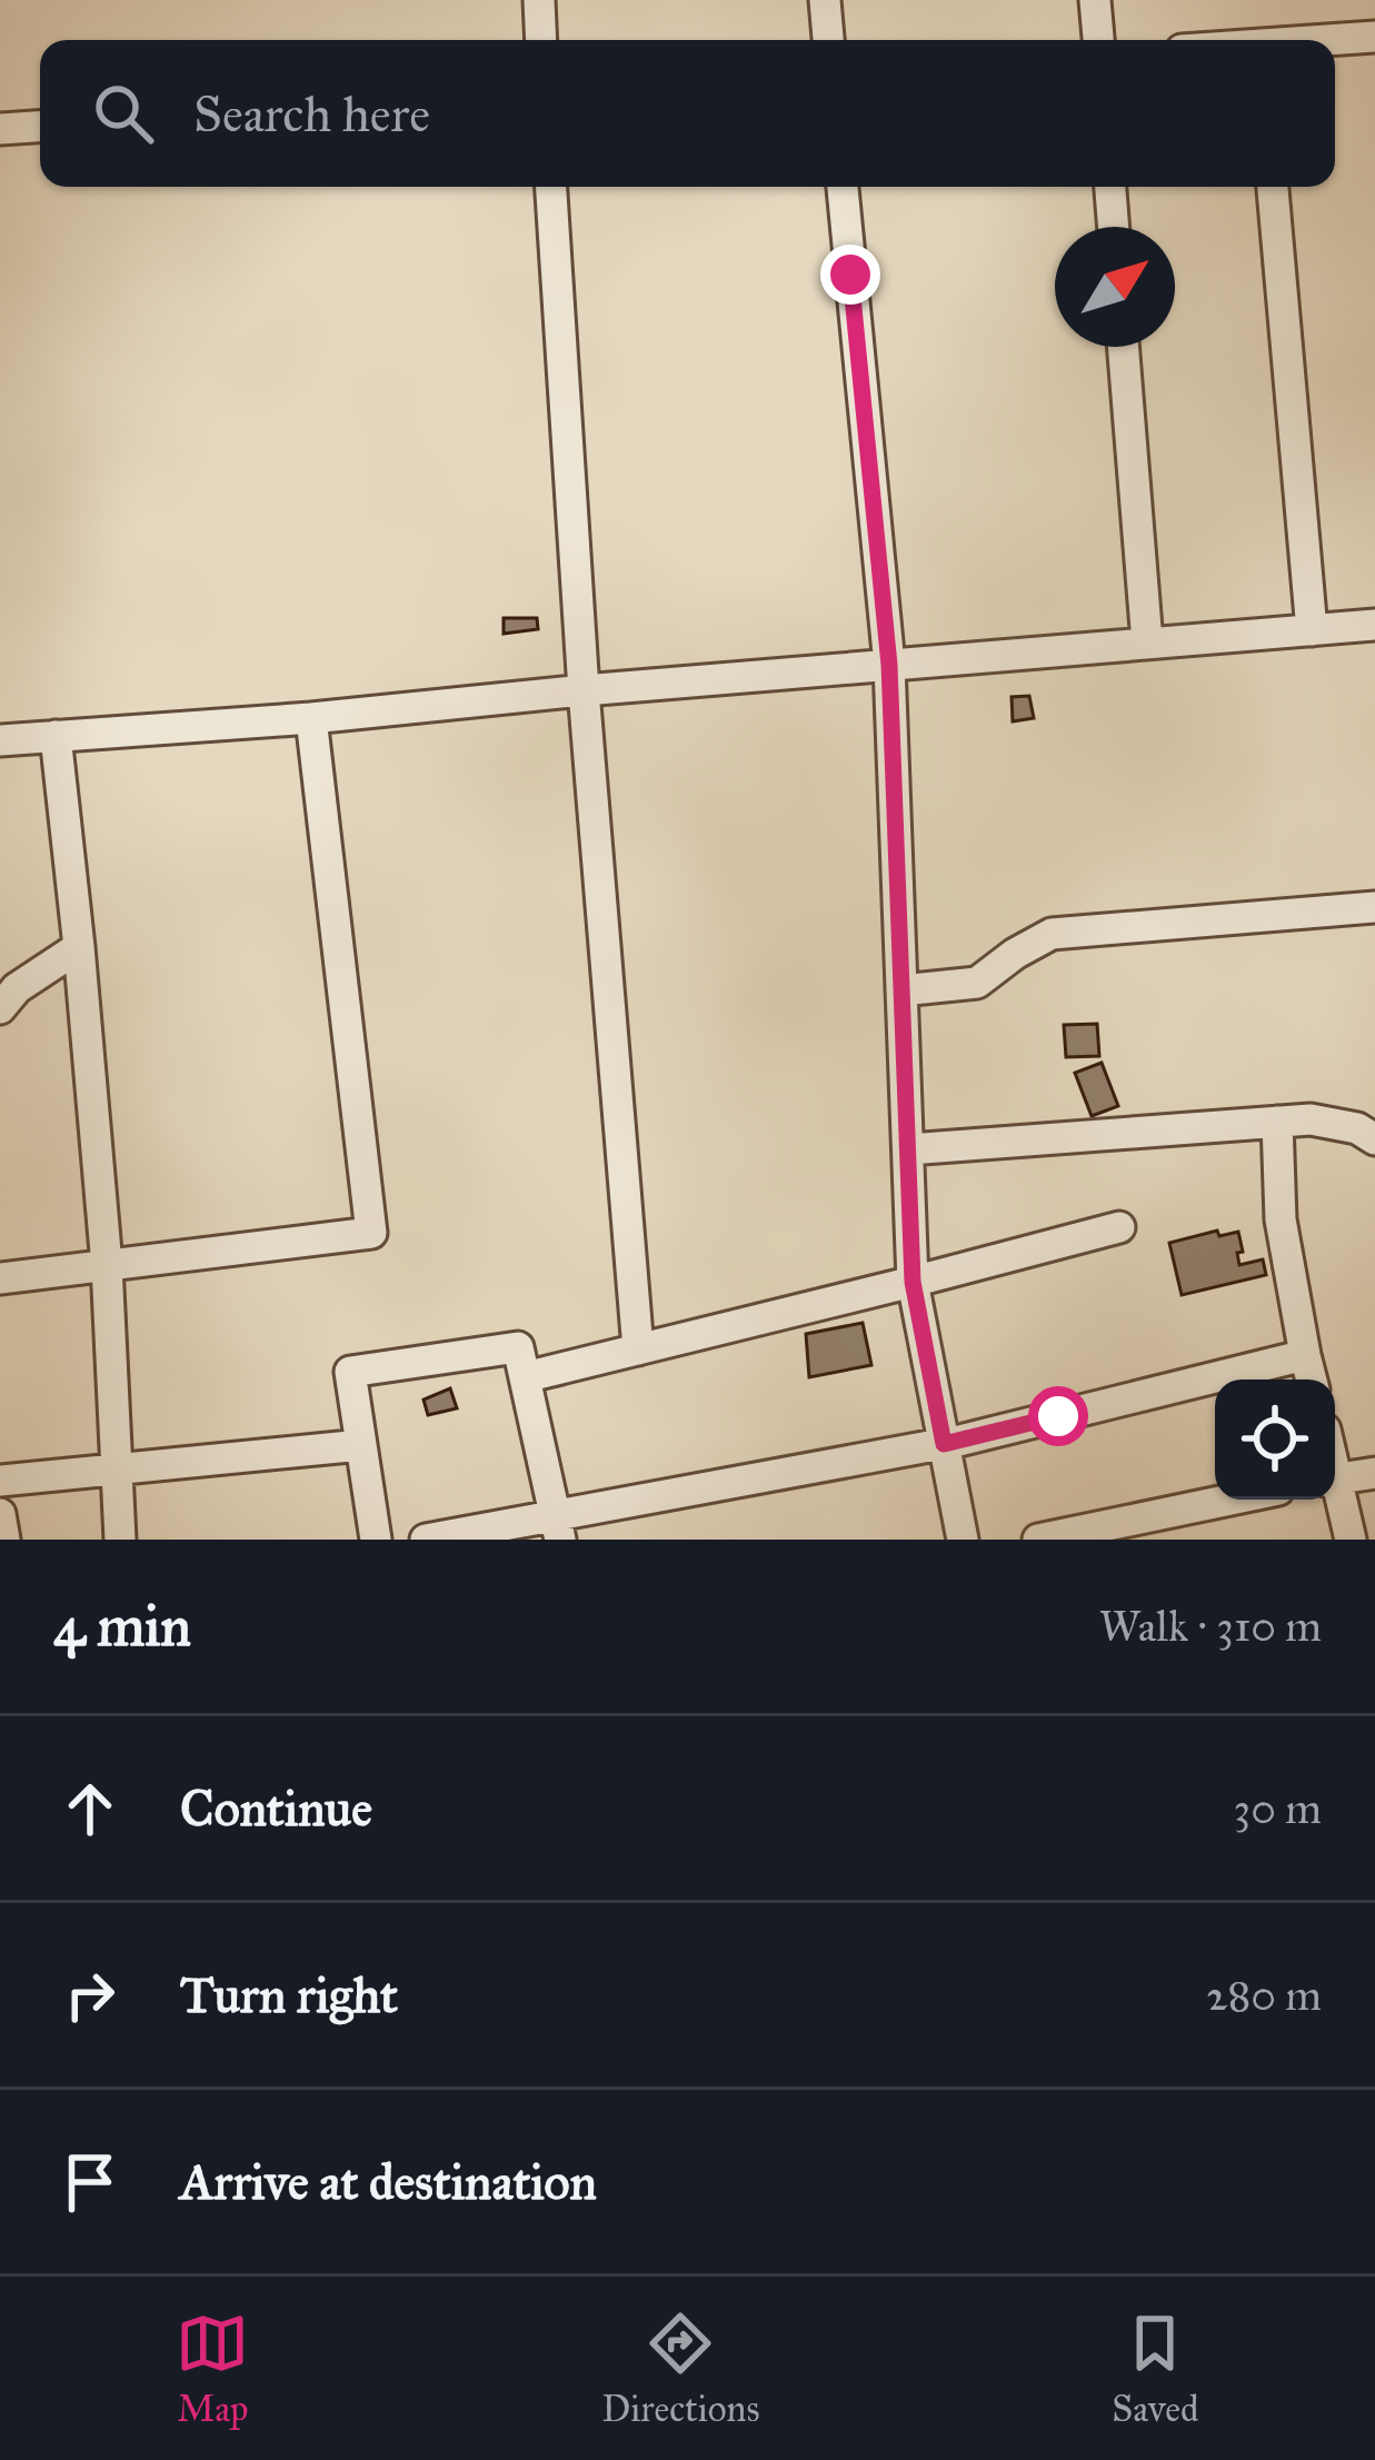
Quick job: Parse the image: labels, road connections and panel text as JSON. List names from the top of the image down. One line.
{"north":"top right","page":{"search":"Search here","heading":["4 min","Walk · 310 m"],"list":[["Continue","30 m"],["Turn right","280 m"],"Arrive at destination"],"nav":["Map","Directions","Saved"]}}
